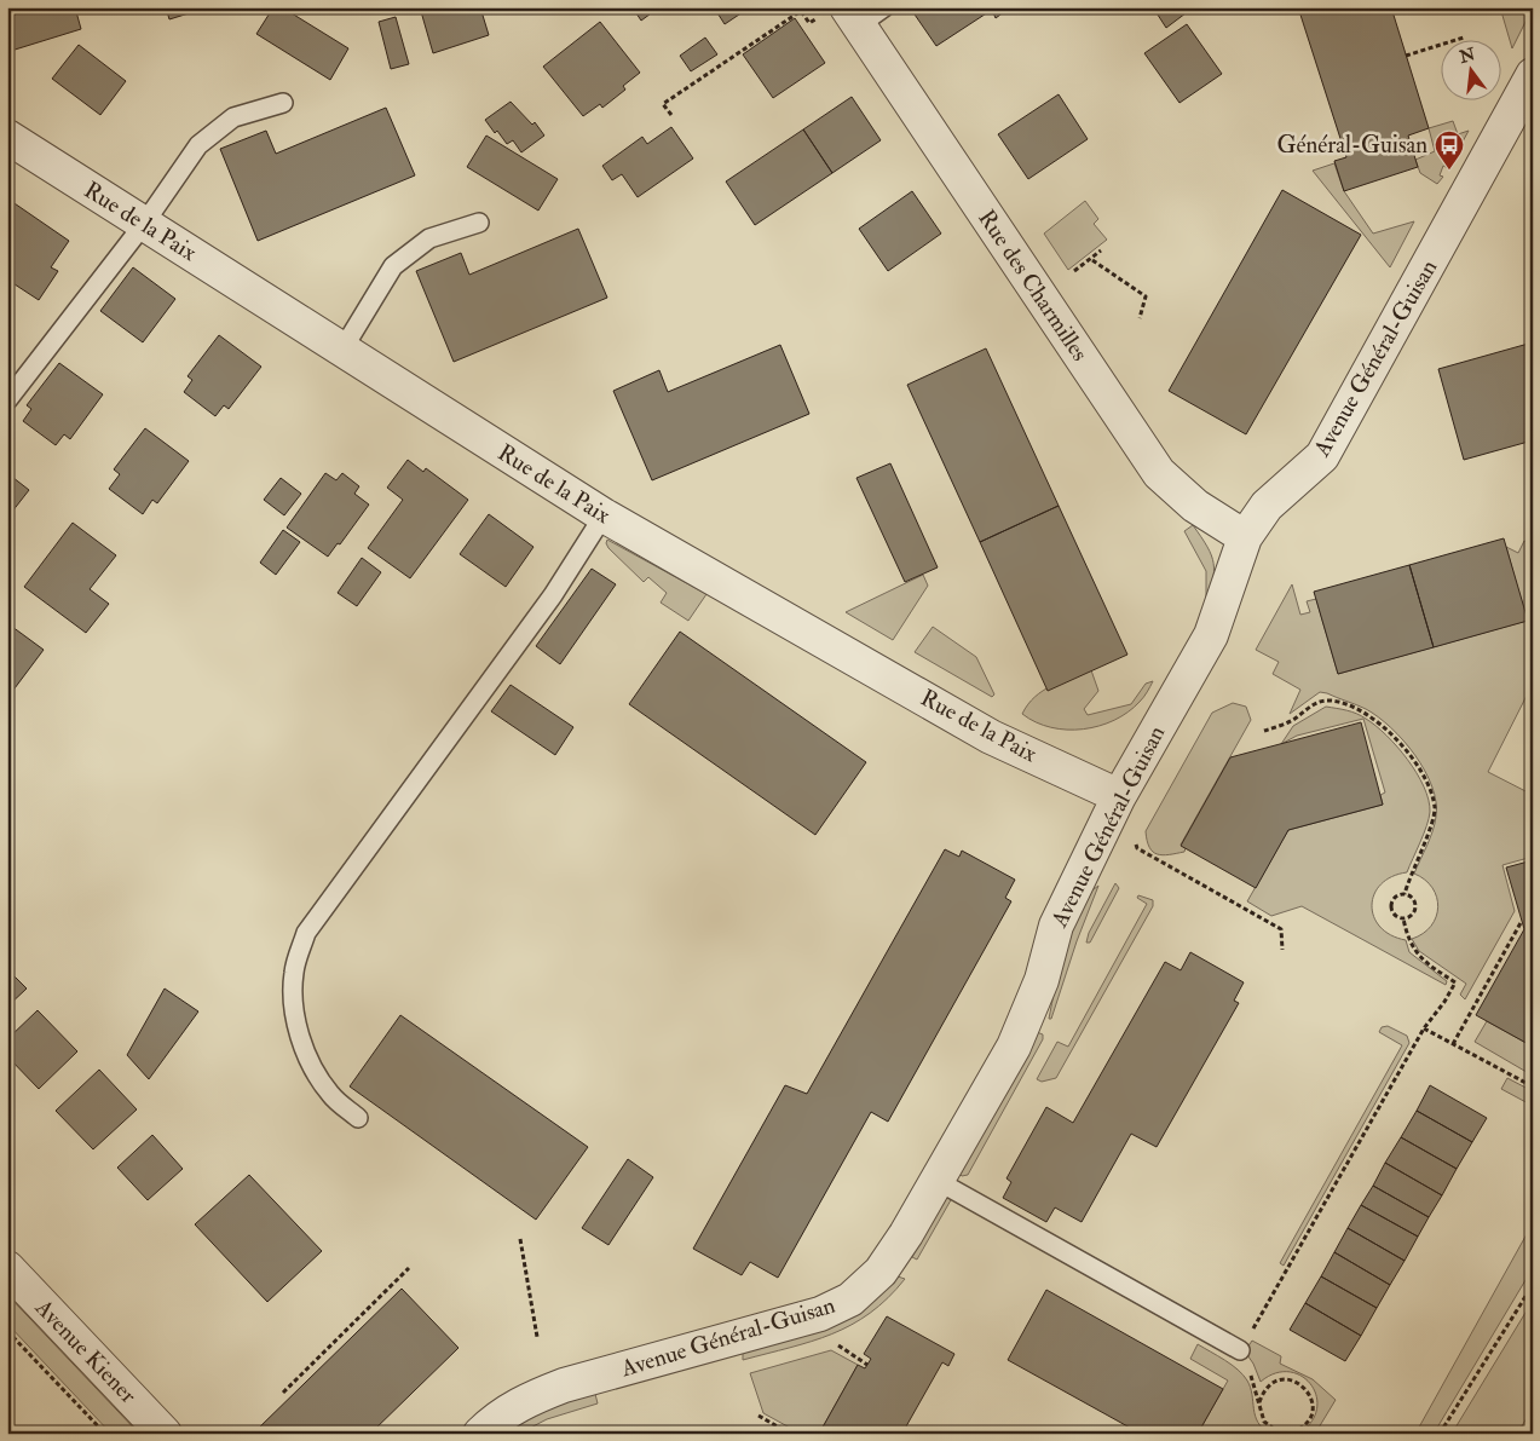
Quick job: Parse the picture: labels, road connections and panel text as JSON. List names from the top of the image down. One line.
{"streets":{"street":["Rue de la Paix","Rue des Charmilles","Avenue Général-Guisan","Avenue Kiener"]},"crossings":[["Rue de la Paix","Avenue Général-Guisan"],["Rue des Charmilles","Avenue Général-Guisan"]],"places":{"bus stop":["Général-Guisan"]},"north":"top"}
